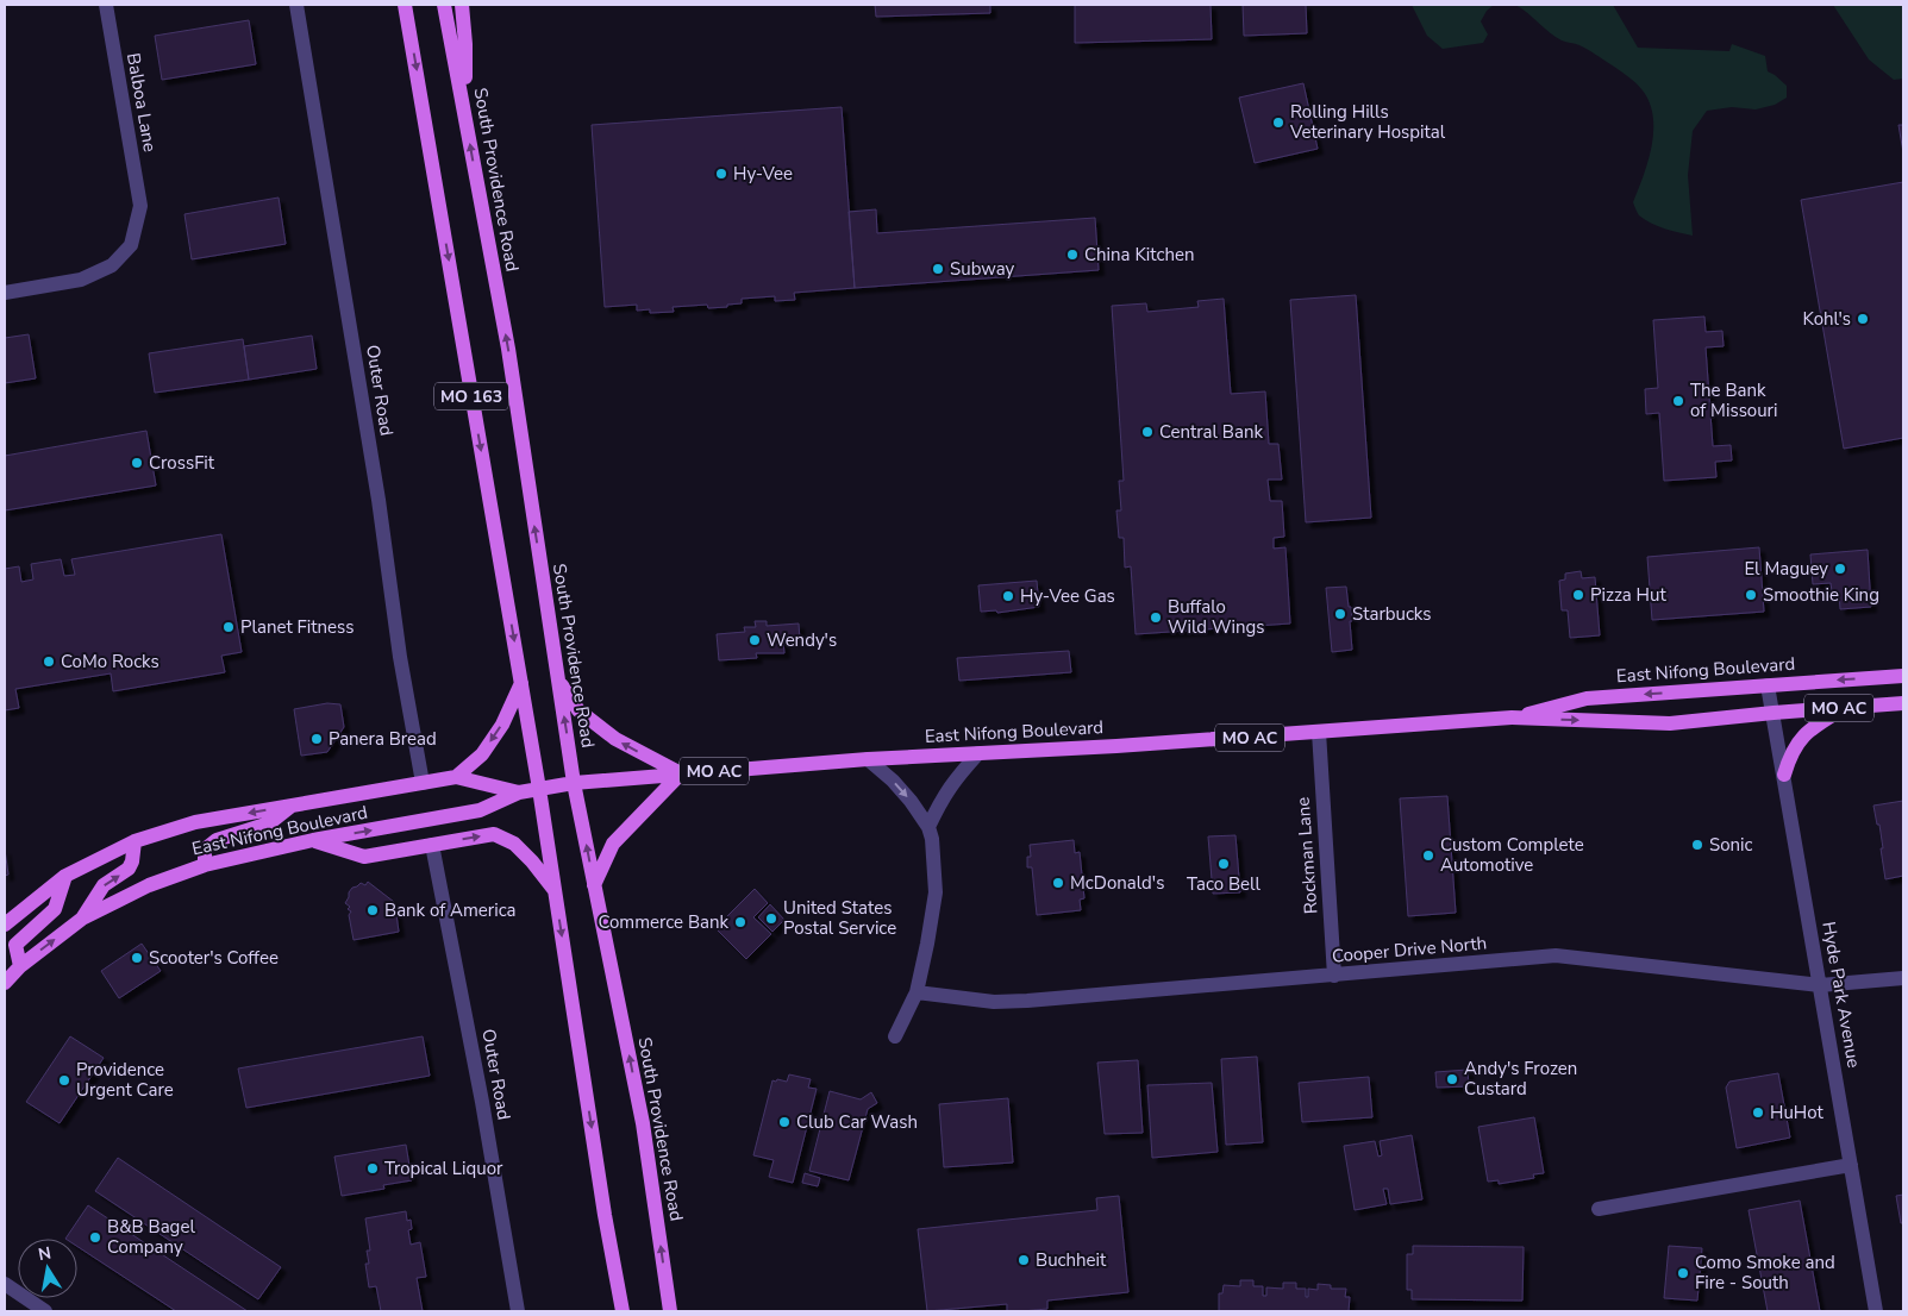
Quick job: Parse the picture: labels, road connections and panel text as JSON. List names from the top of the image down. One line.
{"streets":{"main road":["South Providence Road","MO 163","East Nifong Boulevard","MO AC"],"street":["Balboa Lane","Outer Road","Rockman Lane","Cooper Drive North","Hyde Park Avenue"]},"crossings":[["South Providence Road","East Nifong Boulevard"],["Outer Road","East Nifong Boulevard"],["MO 163","East Nifong Boulevard"],["East Nifong Boulevard","Rockman Lane"],["East Nifong Boulevard","Hyde Park Avenue"],["Rockman Lane","Cooper Drive North"],["Cooper Drive North","Hyde Park Avenue"]],"places":["Rolling Hills Veterinary Hospital","Hy-Vee","China Kitchen","Subway","Kohl's","The Bank of Missouri","Central Bank","CrossFit","El Maguey","Pizza Hut","Smoothie King","Hy-Vee Gas","Starbucks","Buffalo Wild Wings","Planet Fitness","Wendy's","CoMo Rocks","Panera Bread","Sonic","Custom Complete Automotive","Taco Bell","McDonald's","Bank of America","United States Postal Service","Commerce Bank","Scooter's Coffee","Andy's Frozen Custard","Providence Urgent Care","HuHot","Club Car Wash","Tropical Liquor","B&B Bagel Company","Buchheit","Como Smoke and Fire - South"],"north":"top"}
